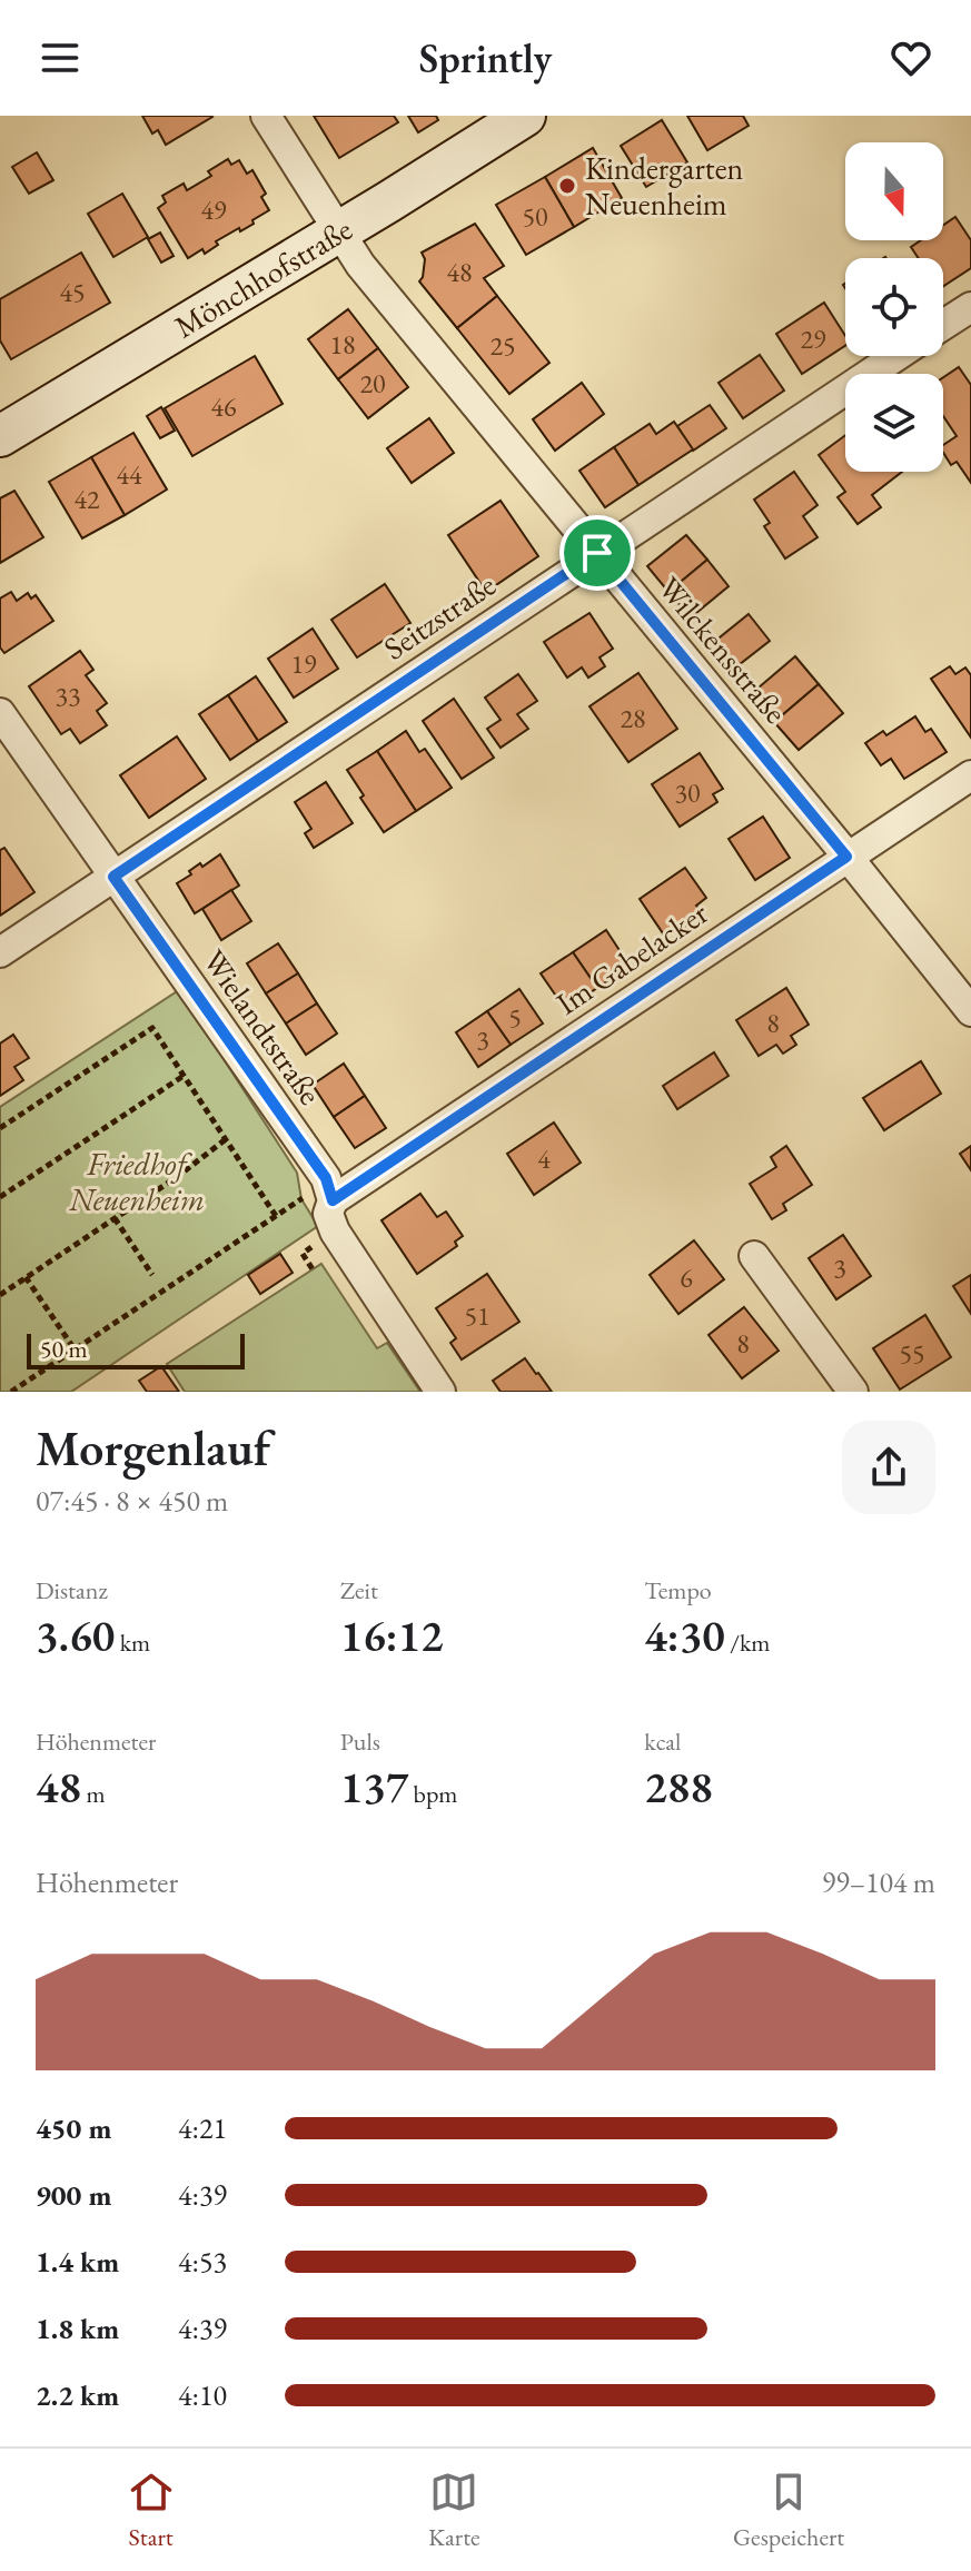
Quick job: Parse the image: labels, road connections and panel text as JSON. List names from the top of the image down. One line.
{"streets":{"street":["Mönchhofstraße","Seitzstraße","Wilckensstraße","Im Gabelacker","Wielandtstraße"]},"crossings":[["Mönchhofstraße","Wilckensstraße"],["Seitzstraße","Wilckensstraße"],["Seitzstraße","Wielandtstraße"],["Wilckensstraße","Im Gabelacker"],["Im Gabelacker","Wielandtstraße"]],"parks":["Friedhof Neuenheim"],"places":["Kindergarten Neuenheim"],"house_numbers":["49","50","48","45","29","18","25","20","46","44","42","19","33","28","30","5","8","3","4","3","6","51","8","55"],"scale_bar":"50 m","north":"bottom","page":{"header":"Sprintly","scale":"50 m","heading":["Morgenlauf","07:45 · 8 × 450 m"],"stats":[["Distanz","3.60 km"],["Zeit","16:12"],["Tempo","4:30 /km"],["Höhenmeter","48 m"],["Puls","137 bpm"],["kcal","288"]],"chart":["Höhenmeter","99–104 m"],"list":[{"name":"450 m","note":"4:21"},{"name":"900 m","note":"4:39"},{"name":"1.4 km","note":"4:53"},{"name":"1.8 km","note":"4:39"},{"name":"2.2 km","note":"4:10"}],"tabs":["Start","Karte","Gespeichert"]}}
